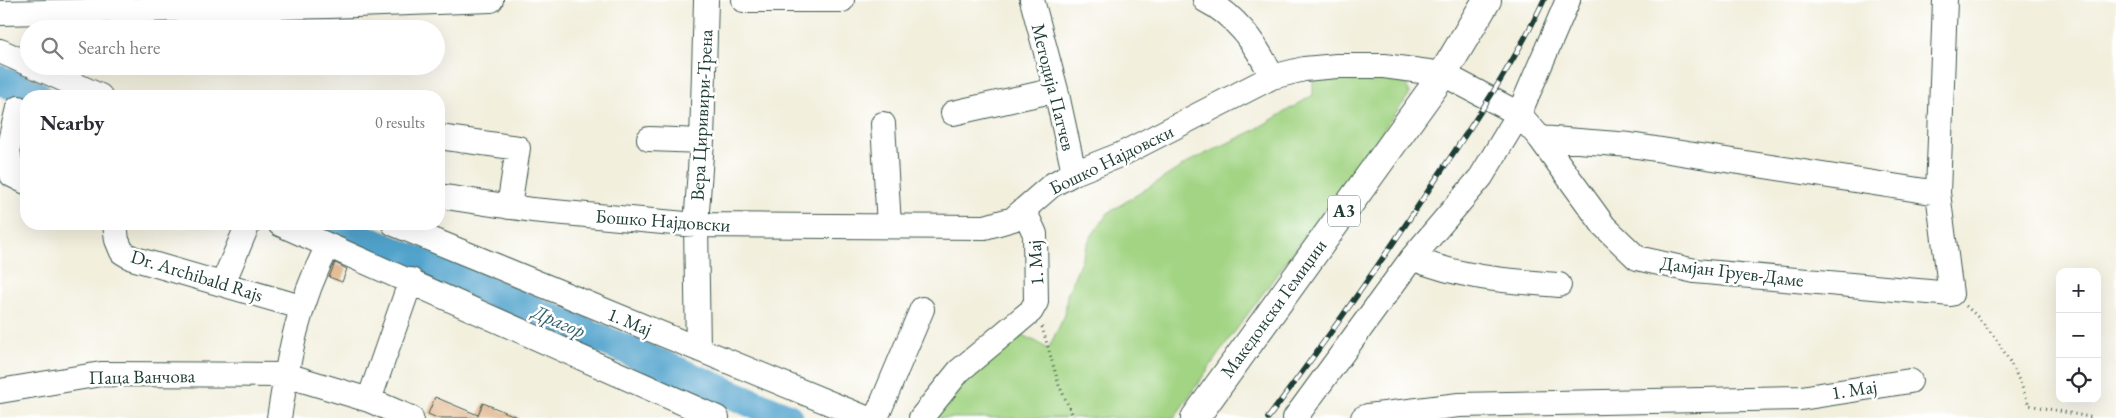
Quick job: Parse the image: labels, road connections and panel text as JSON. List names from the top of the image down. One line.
{"streets":{"main road":["A3","Македонски Гемиџии"],"street":["Методија Патчев","Вера Циривири-Трена","Бошко Најдовски","1. Мај","Дамјан Груев-Даме","Dr. Archibald Rajs","Паца Ванчова"]},"crossings":[["Методија Патчев","Бошко Најдовски"],["Вера Циривири-Трена","Бошко Најдовски"],["Вера Циривири-Трена","1. Мај"],["Бошко Најдовски","1. Мај"],["Бошко Најдовски","Дамјан Груев-Даме"],["Дамјан Груев-Даме","Македонски Гемиџии"]],"water":["Драгор"],"page":{"search":"Search here","heading":["Nearby","0 results"],"map_buttons":["+","−"]}}
